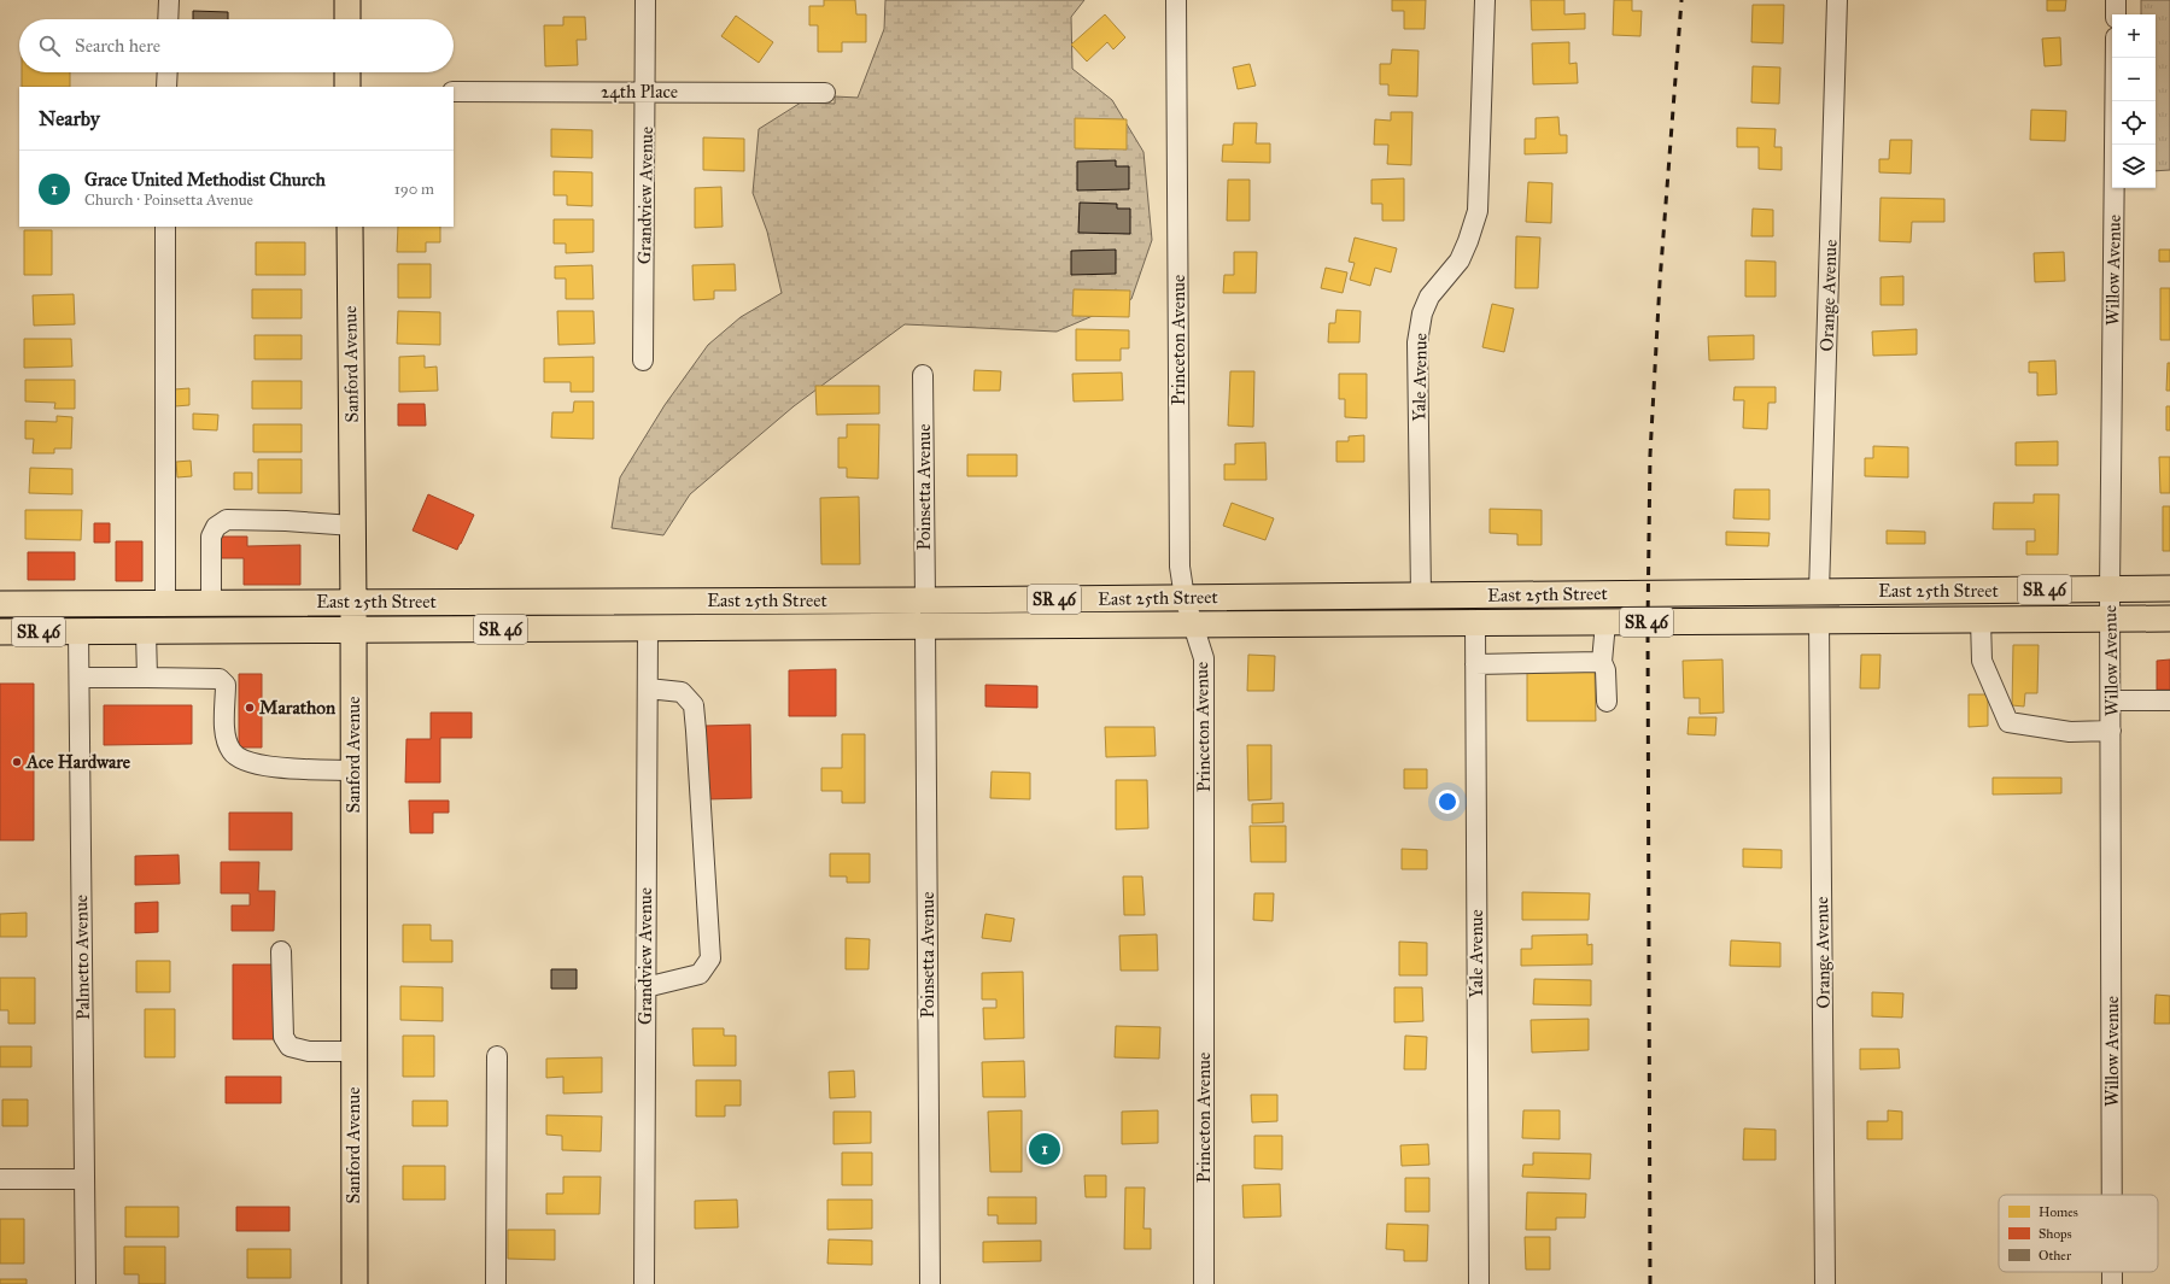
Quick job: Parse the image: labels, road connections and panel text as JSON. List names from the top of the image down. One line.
{"streets":{"main road":["Sanford Avenue","SR 46","East 25th Street"],"street":["24th Place","Grandview Avenue","Willow Avenue","Orange Avenue","Princeton Avenue","Yale Avenue","Poinsetta Avenue","Palmetto Avenue"]},"crossings":[["24th Place","Grandview Avenue"],["Grandview Avenue","East 25th Street"],["Willow Avenue","East 25th Street"],["Orange Avenue","East 25th Street"],["Princeton Avenue","East 25th Street"],["Sanford Avenue","East 25th Street"],["Yale Avenue","East 25th Street"],["Poinsetta Avenue","East 25th Street"],["East 25th Street","Palmetto Avenue"]],"places":["Marathon","Ace Hardware"],"legend":["Homes","Shops","Other"],"page":{"map_buttons":["+","−"],"search":"Search here","heading":"Nearby","list":[{"mark":"1","name":"Grace United Methodist Church","note":"Church · Poinsetta Avenue","value":"190 m"}],"pins":"1"}}
